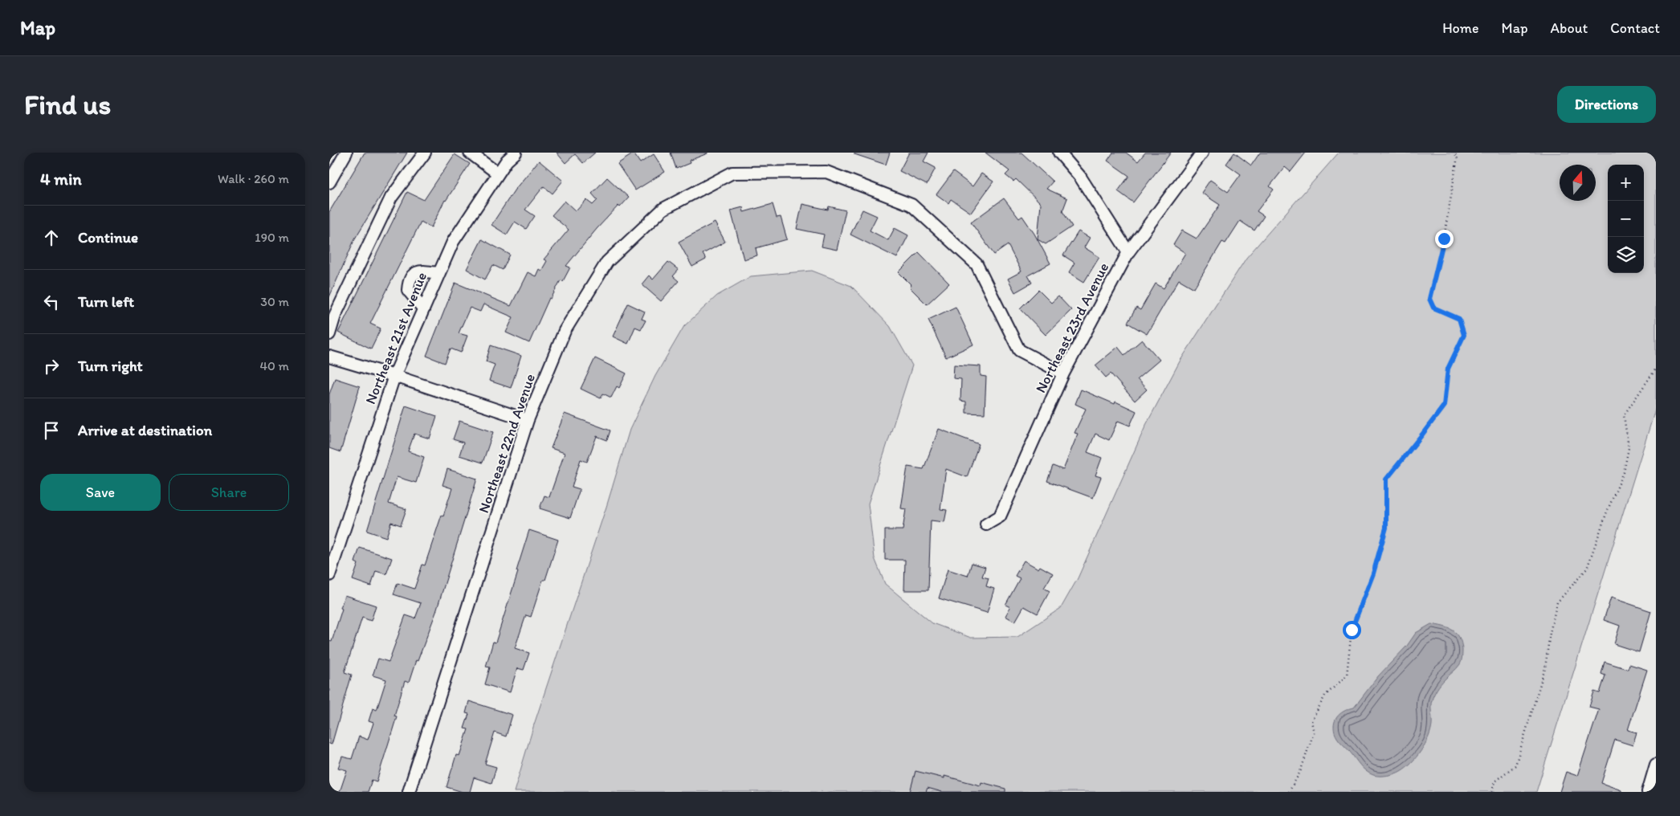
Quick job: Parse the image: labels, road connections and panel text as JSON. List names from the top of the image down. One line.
{"streets":{"street":["Northeast 23rd Avenue","Northeast 21st Avenue","Northeast 22nd Avenue"]},"crossings":[["Northeast 23rd Avenue","Northeast 22nd Avenue"]],"north":"top","page":{"header":"Map","nav":["Home","Map","About","Contact"],"buttons":["Directions",["Save","Share"]],"title":"Find us","heading":["4 min","Walk · 260 m"],"map_buttons":["+","−"],"list":[["Continue","190 m"],["Turn left","30 m"],["Turn right","40 m"],"Arrive at destination"]}}
